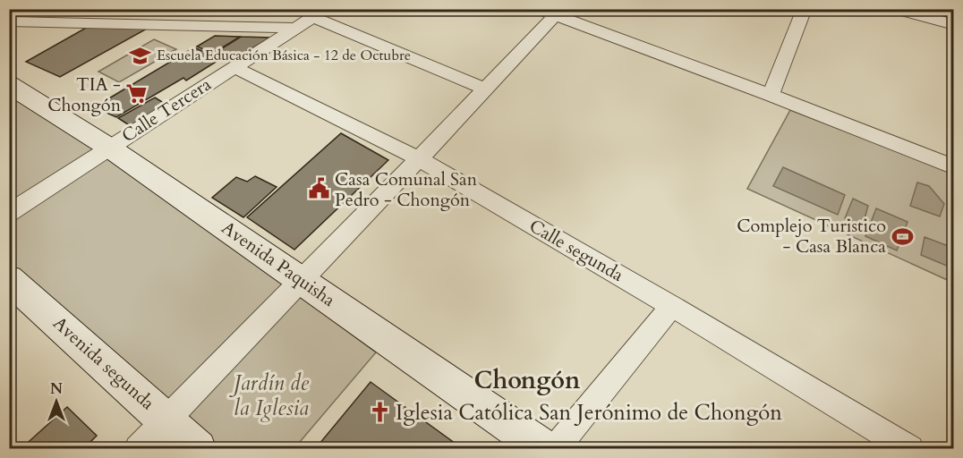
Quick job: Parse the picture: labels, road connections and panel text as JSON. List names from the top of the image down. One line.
{"streets":{"main road":["Avenida Paquisha","Avenida segunda"],"street":["Calle Tercera","Calle segunda"]},"crossings":[["Calle Tercera","Calle segunda"],["Calle Tercera","Avenida Paquisha"]],"districts":["Chongón"],"parks":["Jardín de la Iglesia"],"places":{"school or university":["Escuela Educación Básica - 12 de Octubre"],"supermarket":["TIA - Chongón"],"public building":["Casa Comunal San Pedro - Chongón"],"sports":["Complejo Turistico - Casa Blanca"],"church":["Iglesia Católica San Jerónimo de Chongón"]},"north":"top"}
